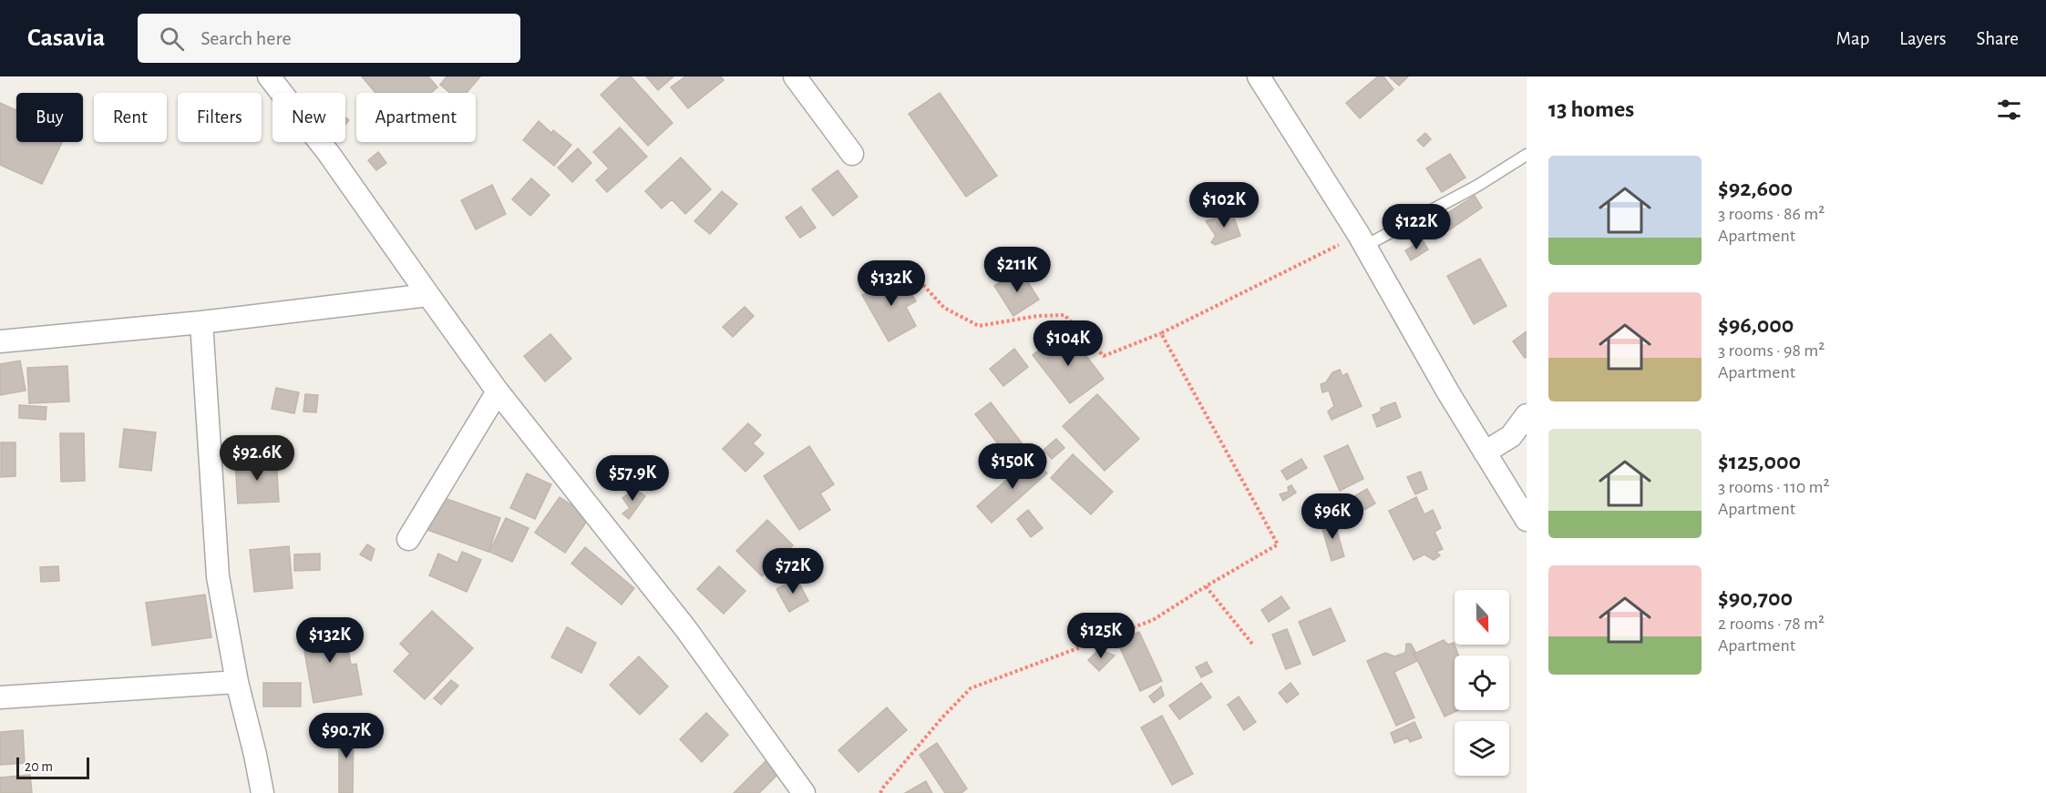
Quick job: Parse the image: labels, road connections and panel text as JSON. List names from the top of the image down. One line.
{"scale_bar":"20 m","north":"bottom","page":{"header":"Casavia","search":"Search here","nav":["Map","Layers","Share"],"heading":"13 homes","chip":["Buy","Rent","Filters","New","Apartment"],"list":[{"name":"$92,600","note":"3 rooms · 86 m² · Apartment"},{"name":"$96,000","note":"3 rooms · 98 m² · Apartment"},{"name":"$125,000","note":"3 rooms · 110 m² · Apartment"},{"name":"$90,700","note":"2 rooms · 78 m² · Apartment"}],"price":["$102K","$122K","$211K","$132K","$104K","$92.6K","$150K","$57.9K","$96K","$72K","$125K","$132K","$90.7K"],"scale":"20 m"}}
